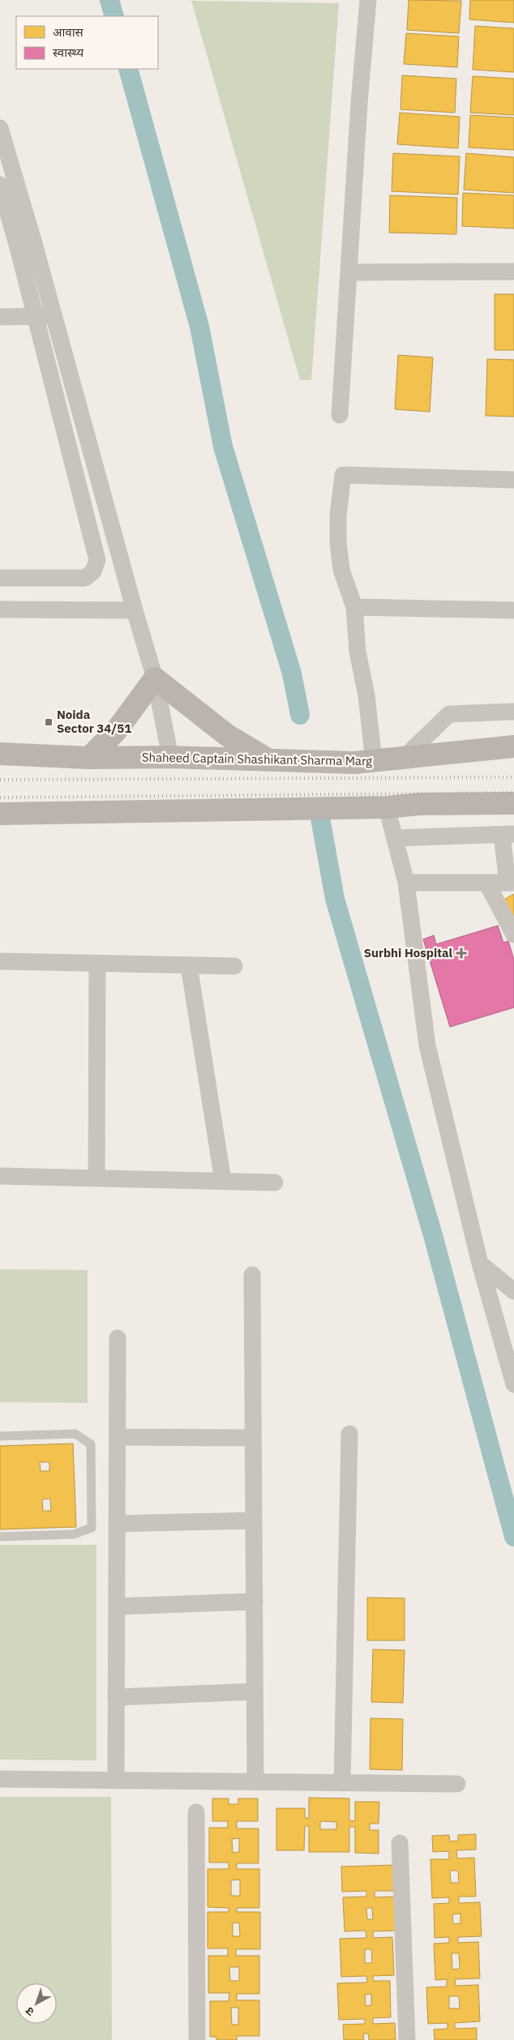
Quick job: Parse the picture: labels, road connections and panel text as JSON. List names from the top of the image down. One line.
{"streets":{"main road":["Shaheed Captain Shashikant Sharma Marg"]},"places":{"transit":["Noida Sector 34/51"],"health":["Surbhi Hospital"]},"legend":["आवास","स्वास्थ्य"],"north":"bottom left"}
